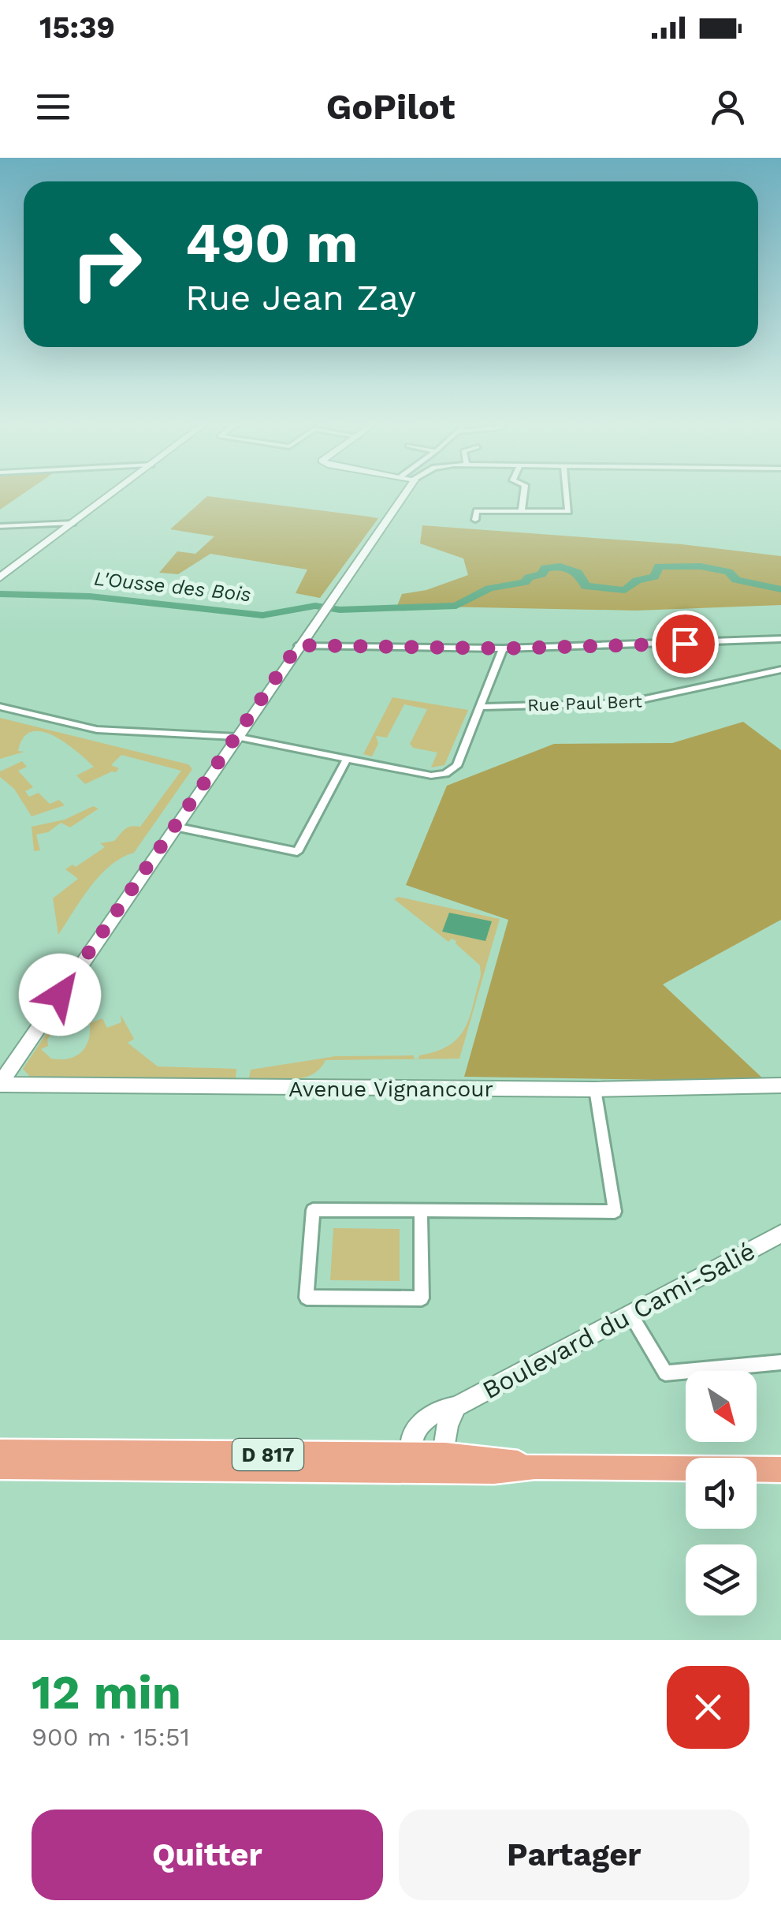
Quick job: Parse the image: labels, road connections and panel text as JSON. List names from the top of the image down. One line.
{"streets":{"main road":["D 817"],"street":["Rue Paul Bert","Avenue Vignancour","Boulevard du Cami-Salié"]},"crossings":[["Boulevard du Cami-Salié","D 817"]],"water":["L'Ousse des Bois"],"north":"bottom right","page":{"status":"15:39","header":"GoPilot","turn":["490 m","Rue Jean Zay"],"heading":["12 min","900 m · 15:51"],"buttons":["Quitter","Partager"]}}
